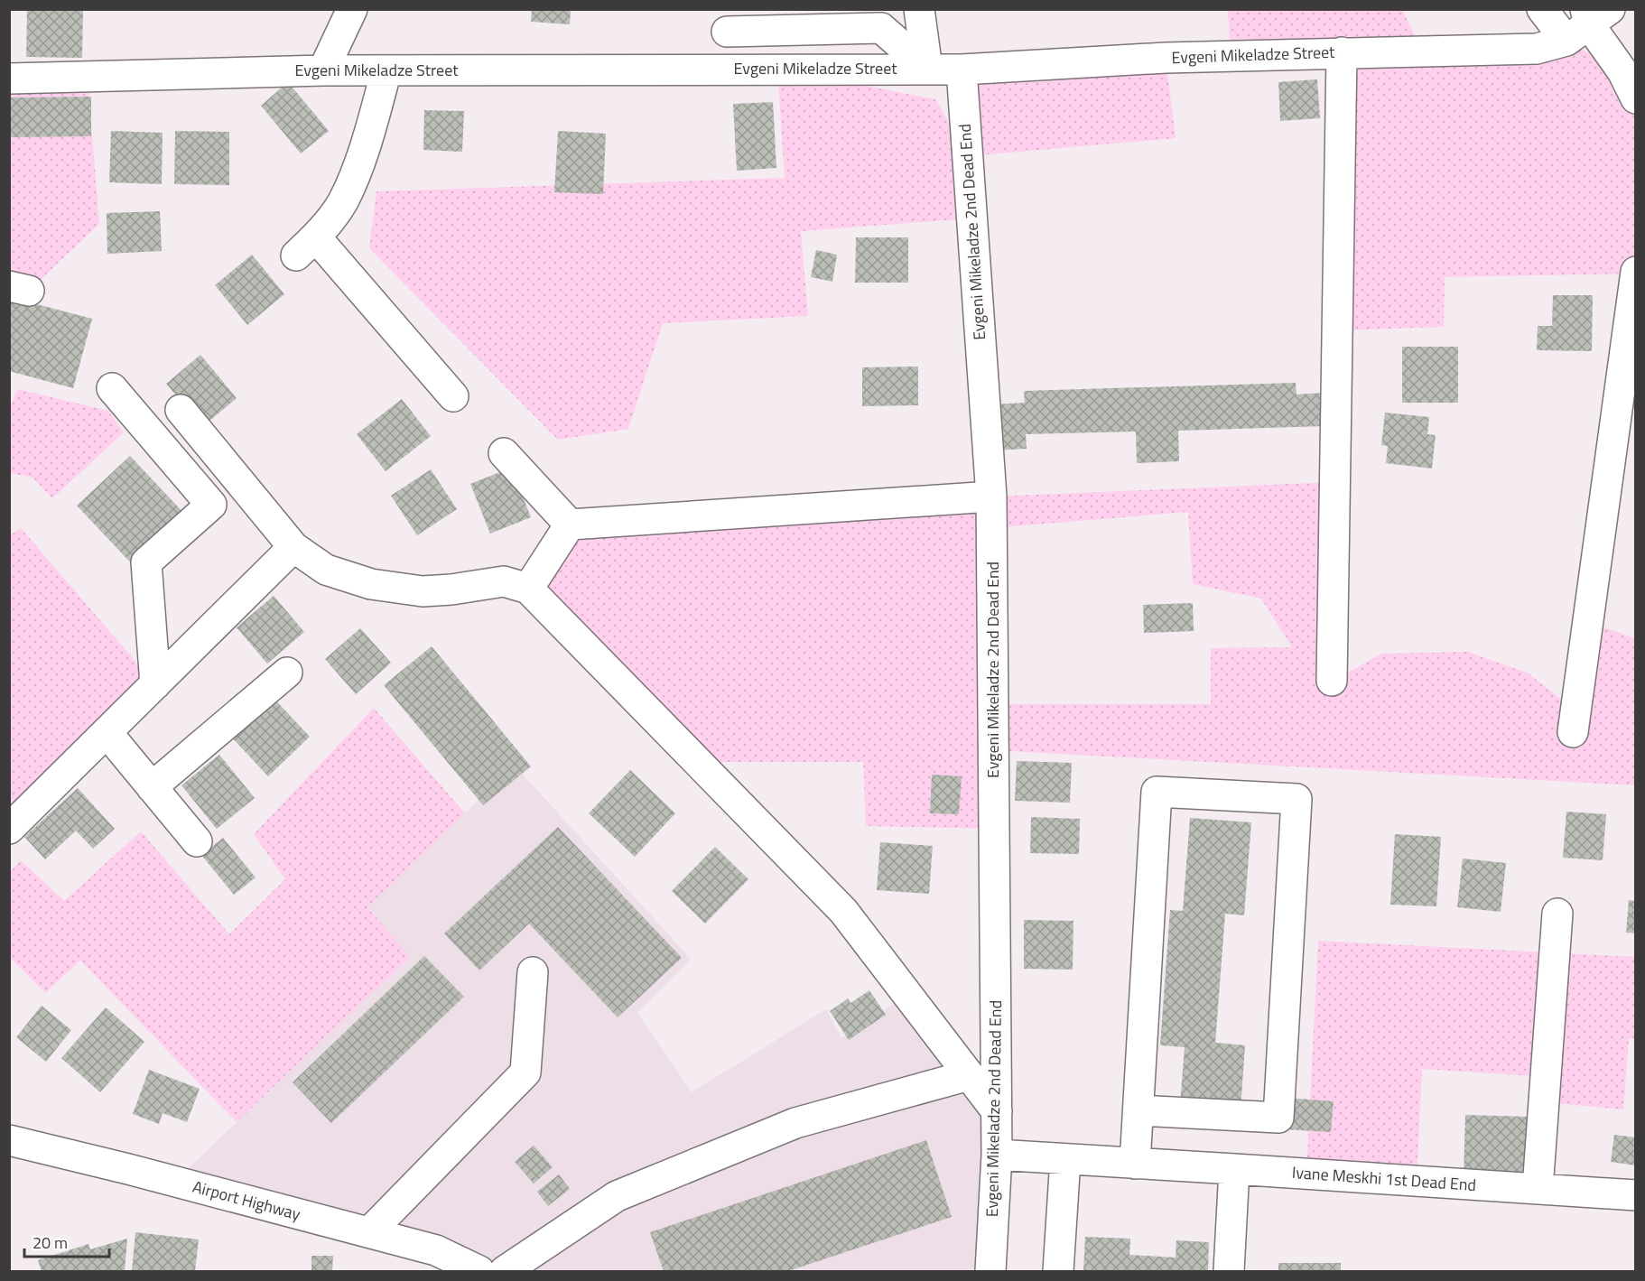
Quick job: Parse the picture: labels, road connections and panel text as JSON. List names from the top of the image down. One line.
{"streets":{"main road":["Evgeni Mikeladze Street","Evgeni Mikeladze 2nd Dead End","Ivane Meskhi 1st Dead End","Airport Highway"]},"crossings":[["Evgeni Mikeladze Street","Evgeni Mikeladze 2nd Dead End"],["Evgeni Mikeladze 2nd Dead End","Ivane Meskhi 1st Dead End"]],"scale_bar":"20 m"}
